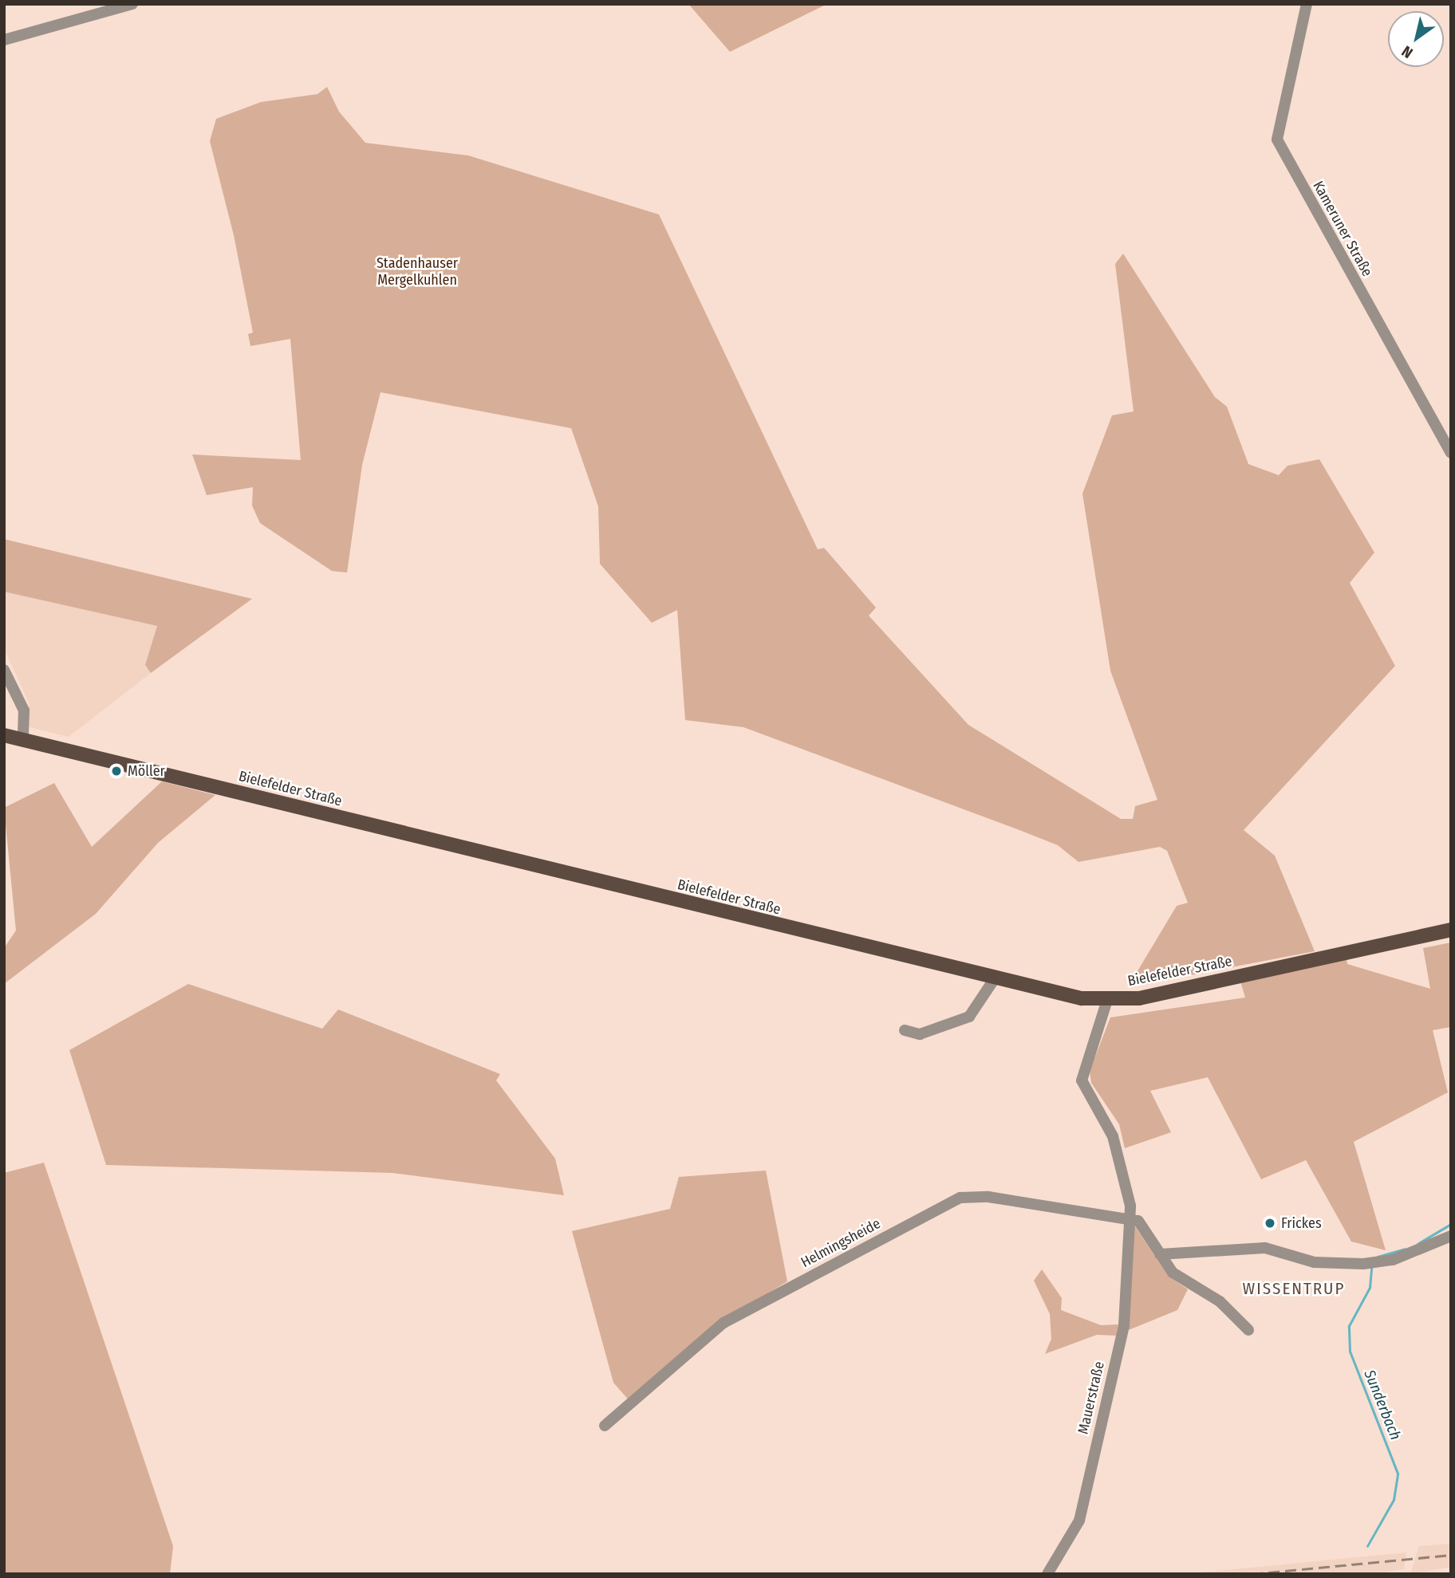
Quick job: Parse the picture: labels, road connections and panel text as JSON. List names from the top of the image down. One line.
{"streets":{"main road":["Bielefelder Straße"],"street":["Kameruner Straße","Helmingsheide","Mauerstraße"]},"crossings":[["Bielefelder Straße","Mauerstraße"],["Helmingsheide","Mauerstraße"]],"districts":["WISSENTRUP"],"water":["Sunderbach"],"parks":["Stadenhauser Mergelkuhlen"],"places":["Möller","Frickes"],"north":"bottom left"}
